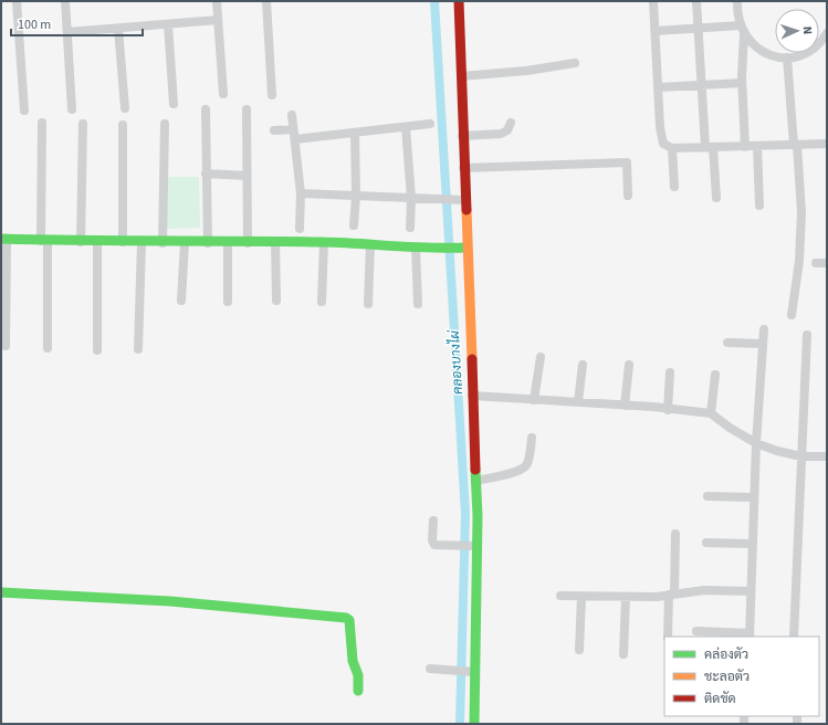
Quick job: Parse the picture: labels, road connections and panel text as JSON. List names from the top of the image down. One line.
{"water":["คลองบางไผ่"],"legend":["คล่องตัว","ชะลอตัว","ติดขัด"],"scale_bar":"100 m","north":"right"}
